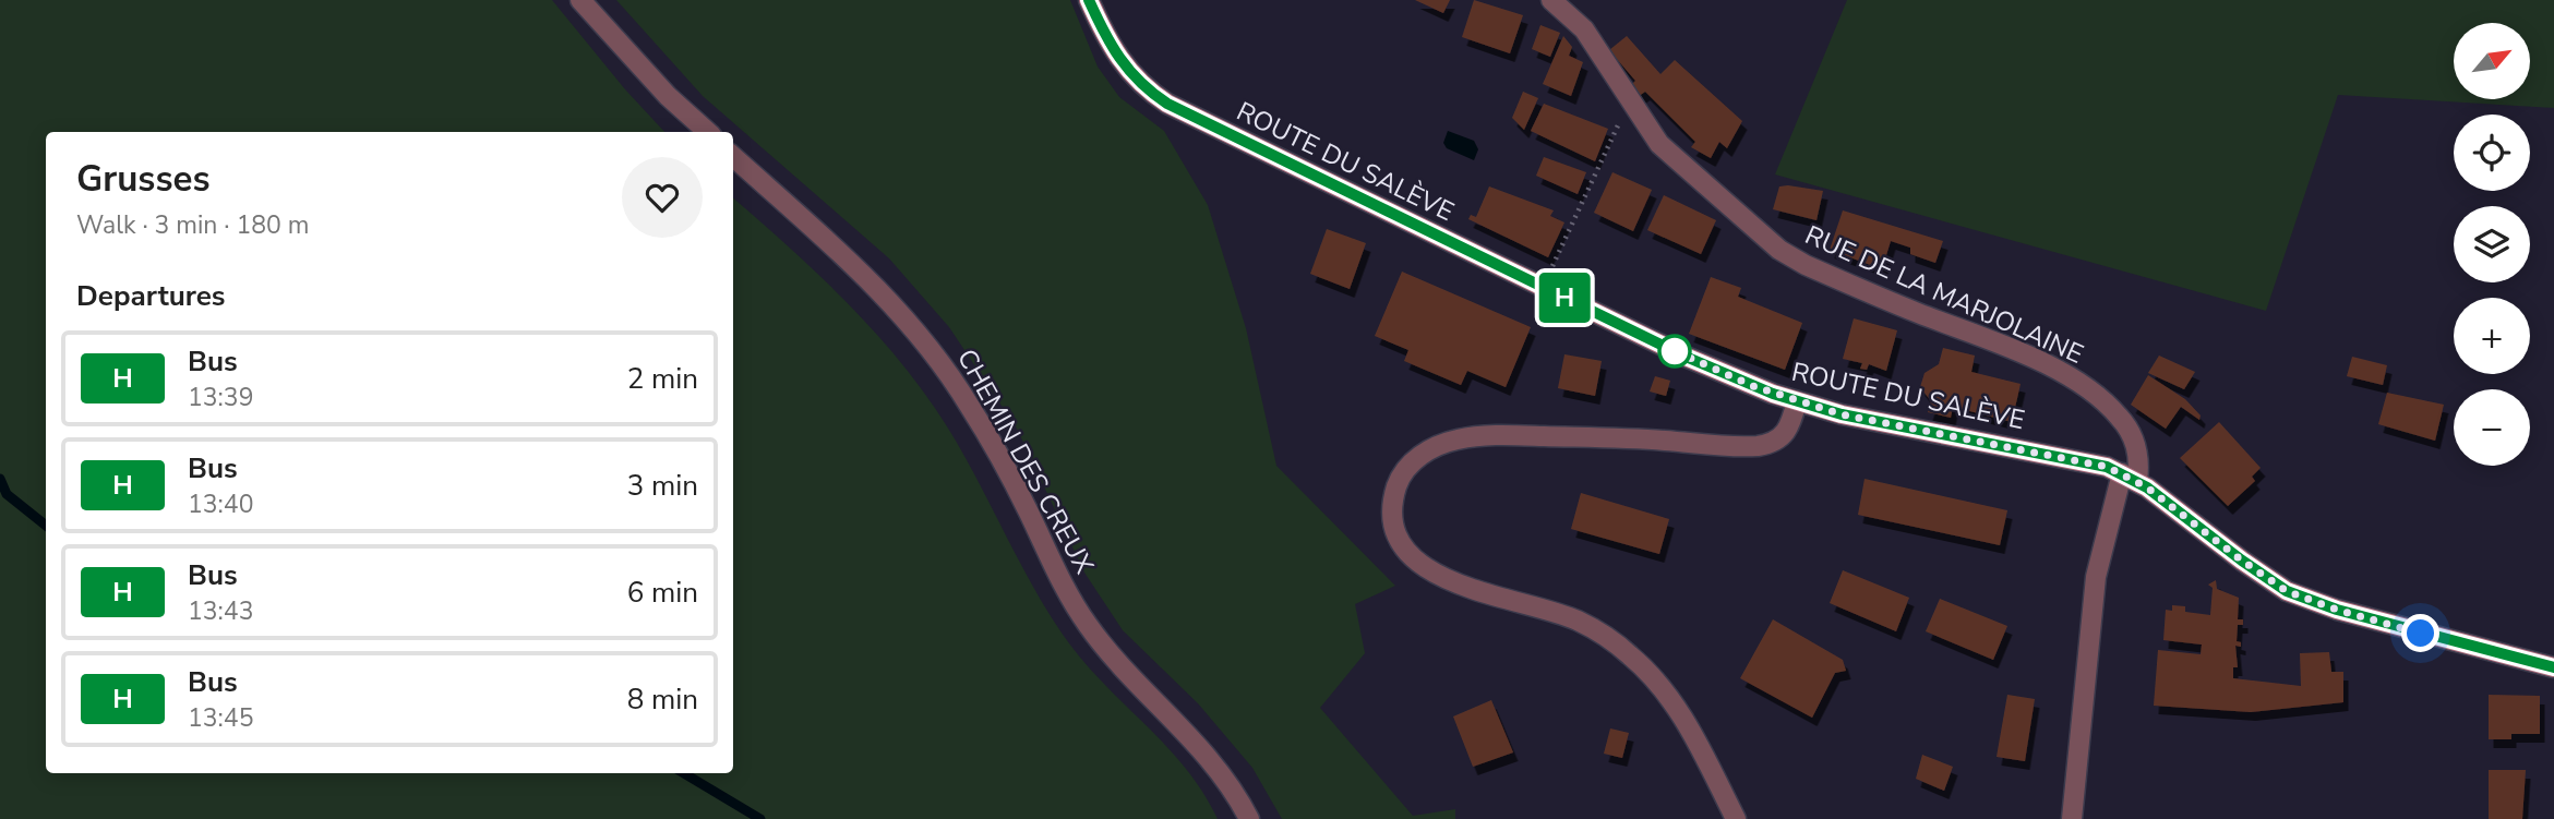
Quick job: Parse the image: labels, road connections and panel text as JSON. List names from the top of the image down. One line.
{"streets":{"main road":["ROUTE DU SALÈVE"],"street":["RUE DE LA MARJOLAINE","CHEMIN DES CREUX"]},"crossings":[["ROUTE DU SALÈVE","RUE DE LA MARJOLAINE"]],"lines":["bus line H"],"north":"top right","page":{"on_map":"H","map_buttons":["+","−"],"heading":[["Grusses","Walk · 3 min · 180 m"],"Departures"],"list":[{"mark":"H","name":"Bus","note":"13:39","value":"2 min"},{"mark":"H","name":"Bus","note":"13:40","value":"3 min"},{"mark":"H","name":"Bus","note":"13:43","value":"6 min"},{"mark":"H","name":"Bus","note":"13:45","value":"8 min"}]}}
